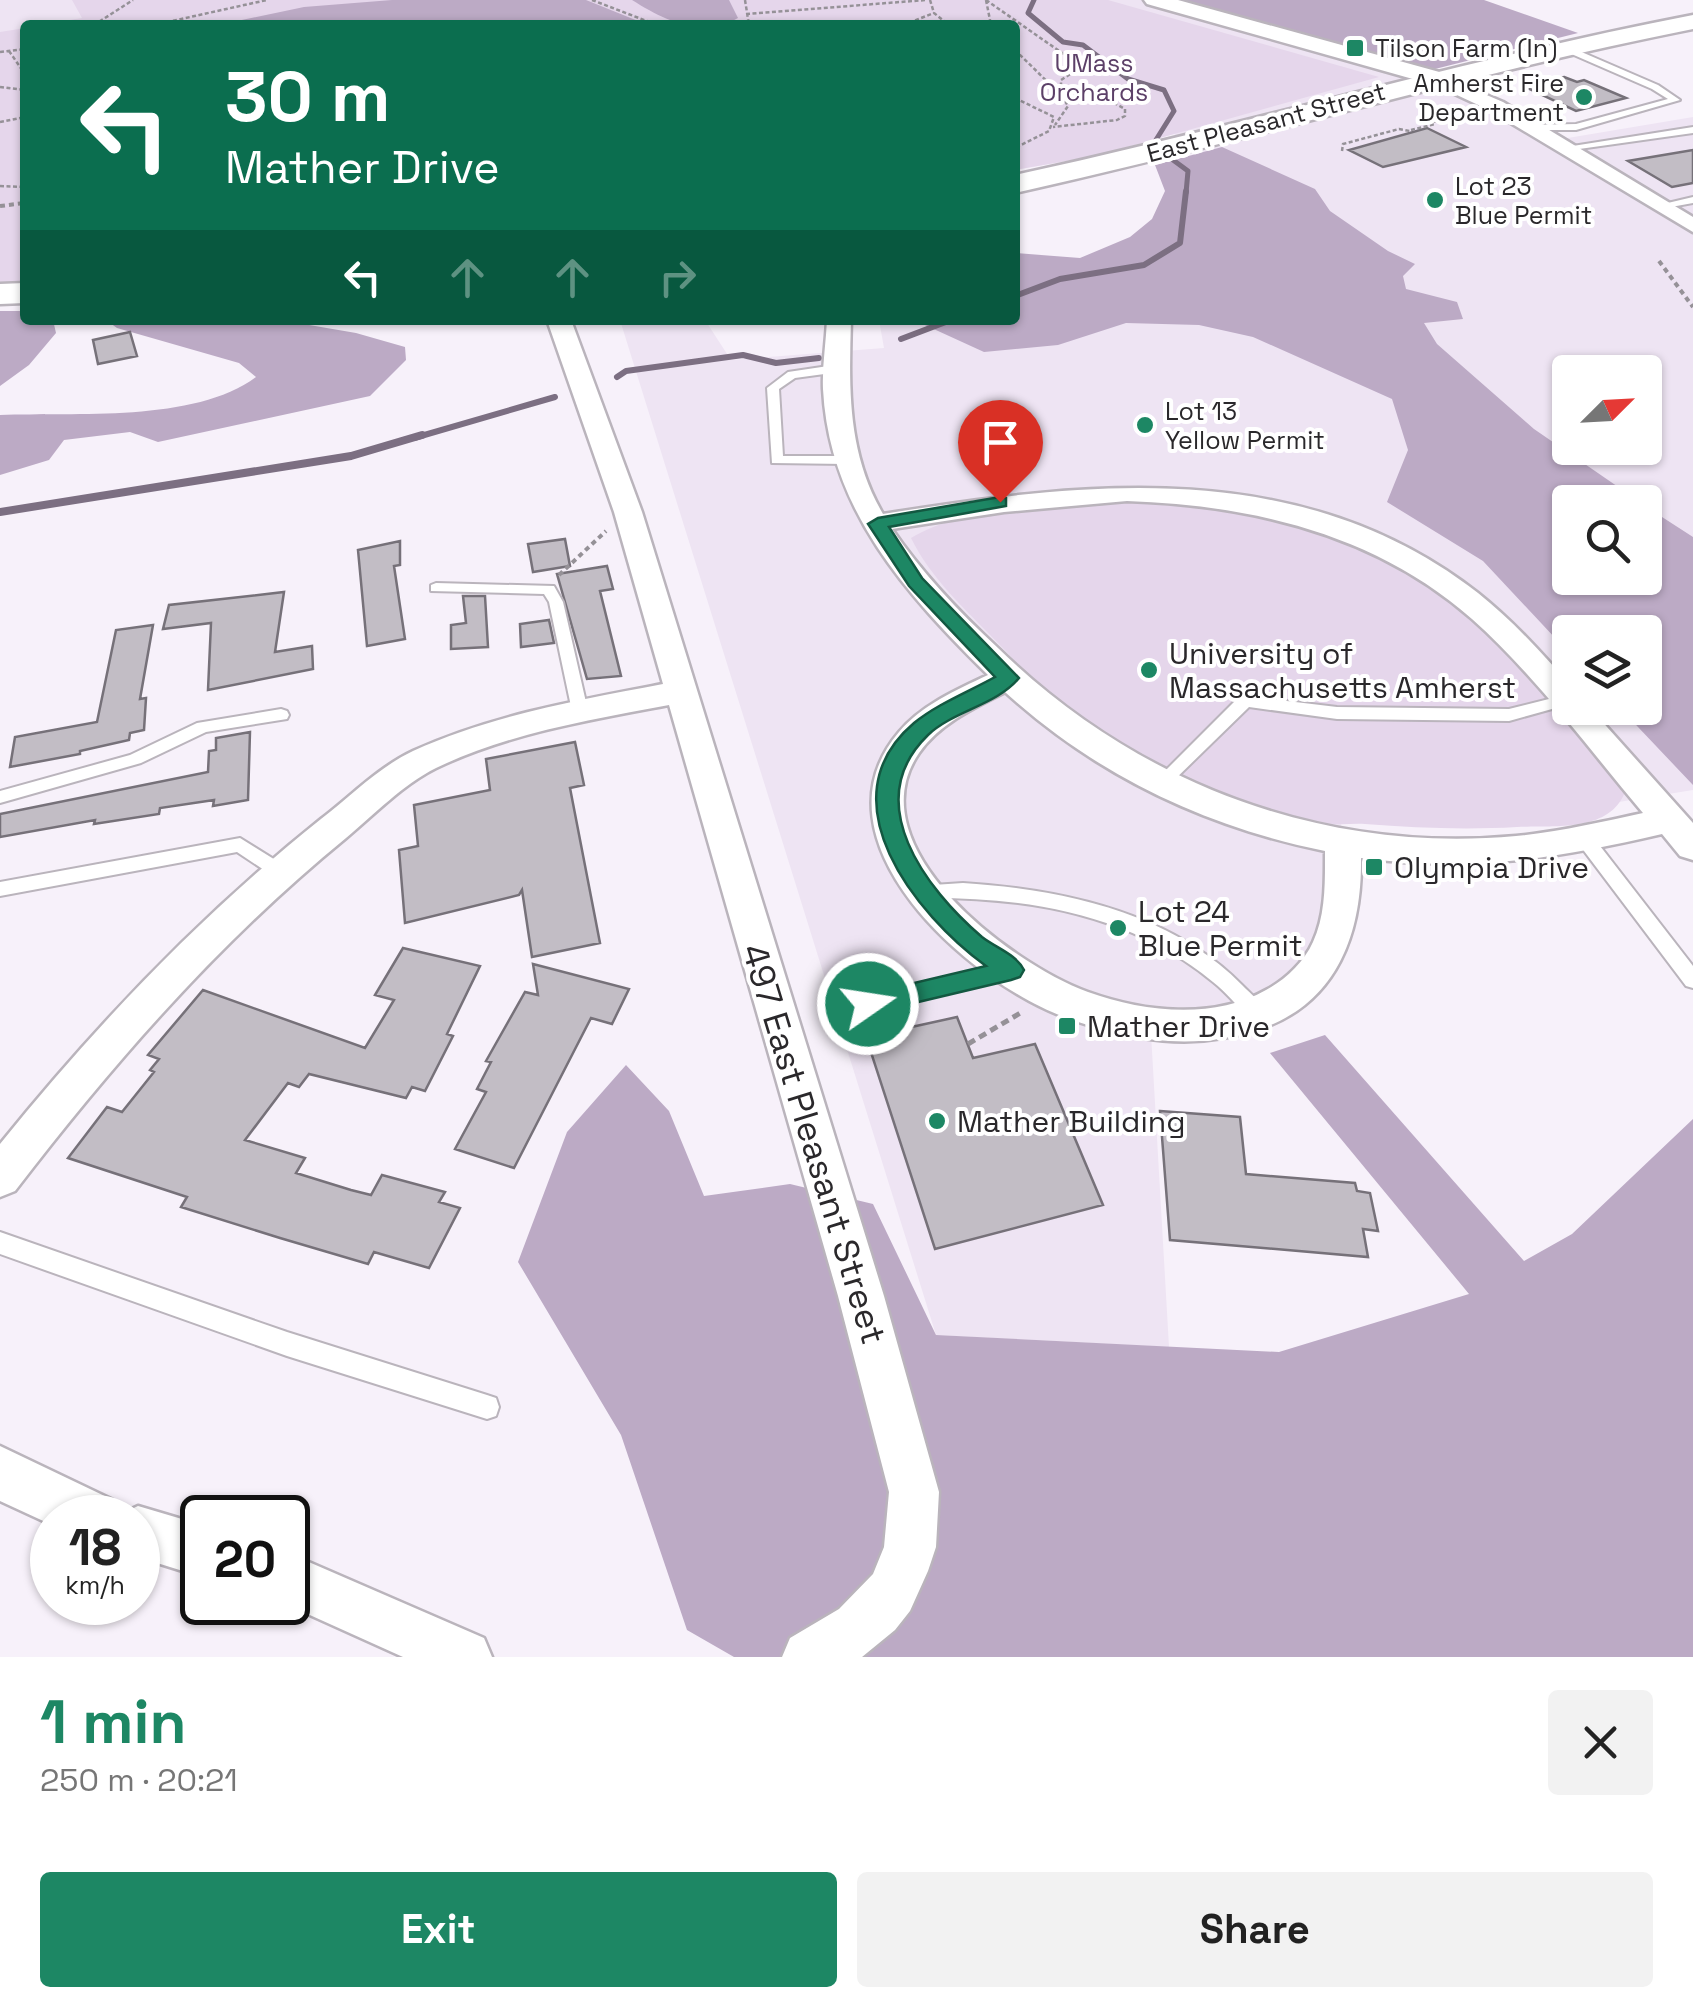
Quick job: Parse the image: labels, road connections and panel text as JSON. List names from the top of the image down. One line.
{"streets":{"main road":["East Pleasant Street"],"street":["497 East Pleasant Street"]},"parks":["UMass Orchards"],"places":{"transit":["Tilson Farm (In)","Olympia Drive","Mather Drive"],"other":["Amherst Fire Department","Lot 23 Blue Permit","Lot 13 Yellow Permit","University of Massachusetts Amherst","Lot 24 Blue Permit","Mather Building"]},"north":"top right","page":{"turn":["30 m","Mather Drive"],"speed":"18 km/h","limit":"20","heading":["1 min","250 m · 20:21"],"buttons":["Exit","Share"]}}
